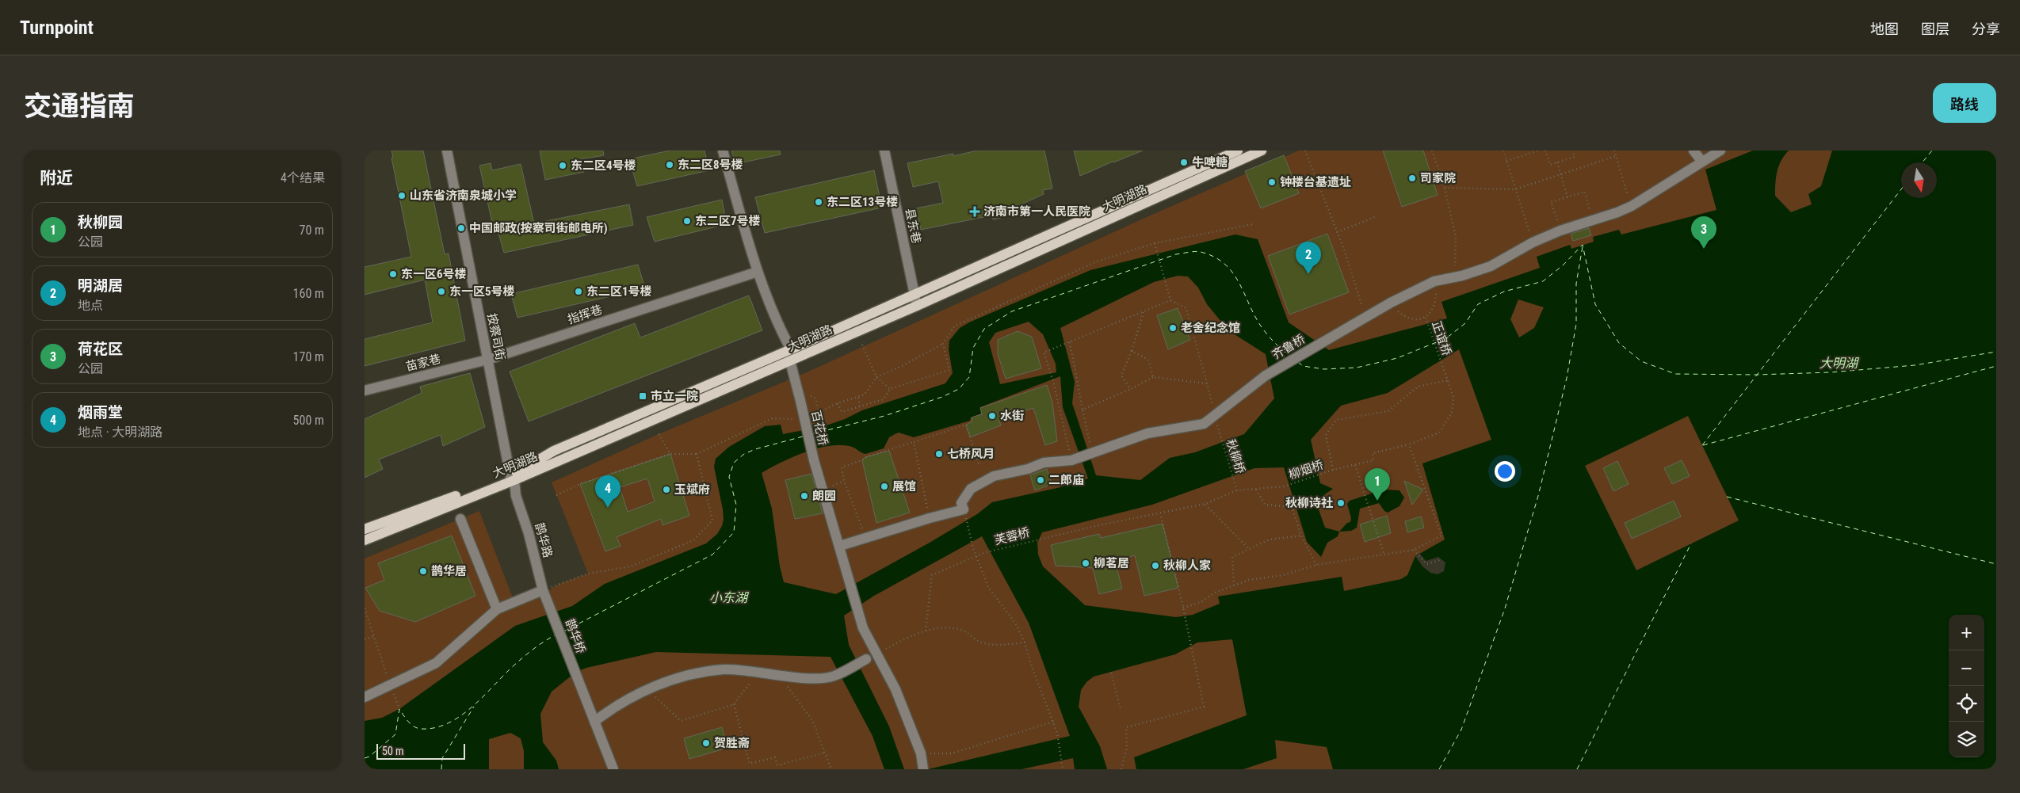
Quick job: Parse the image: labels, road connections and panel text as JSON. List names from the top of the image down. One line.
{"streets":{"main road":["大明湖路"],"street":["县东巷","指挥巷","按察司街","齐鲁桥","苗家巷","百花桥","鹊华路","鹊华桥"],"path":["正谊桥","秋柳桥","柳烟桥","芙蓉桥"]},"crossings":[["大明湖路","县东巷"],["大明湖路","按察司街"],["大明湖路","百花桥"],["大明湖路","鹊华路"],["指挥巷","按察司街"],["指挥巷","苗家巷"],["按察司街","苗家巷"],["按察司街","鹊华路"],["正谊桥","柳烟桥"],["秋柳桥","柳烟桥"],["柳烟桥","芙蓉桥"],["鹊华路","鹊华桥"]],"water":["大明湖","小东湖"],"places":{"other":["牛啤糖","东二区8号楼","东二区4号楼","司家院","钟楼台基遗址","山东省济南泉城小学","东二区13号楼","东二区7号楼","中国邮政(按察司街邮电所)","东一区6号楼","东一区5号楼","东二区1号楼","老舍纪念馆","水街","七桥风月","二郎庙","展馆","玉斌府","朗园","秋柳诗社","柳茗居","秋柳人家","鹊华居","贺胜斋"],"health":["济南市第一人民医院"],"transit":["市立一院"]},"scale_bar":"50 m","north":"bottom","page":{"header":"Turnpoint","nav":["地图","图层","分享"],"title":"交通指南","buttons":"路线","heading":["附近","4个结果"],"list":[{"mark":"1","name":"秋柳园","note":"公园","value":"70 m"},{"mark":"2","name":"明湖居","note":"地点","value":"160 m"},{"mark":"3","name":"荷花区","note":"公园","value":"170 m"},{"mark":"4","name":"烟雨堂","note":"地点 · 大明湖路","value":"500 m"}],"pins":["3","2","1","4"],"map_buttons":["+","−"],"scale":"50 m"}}
